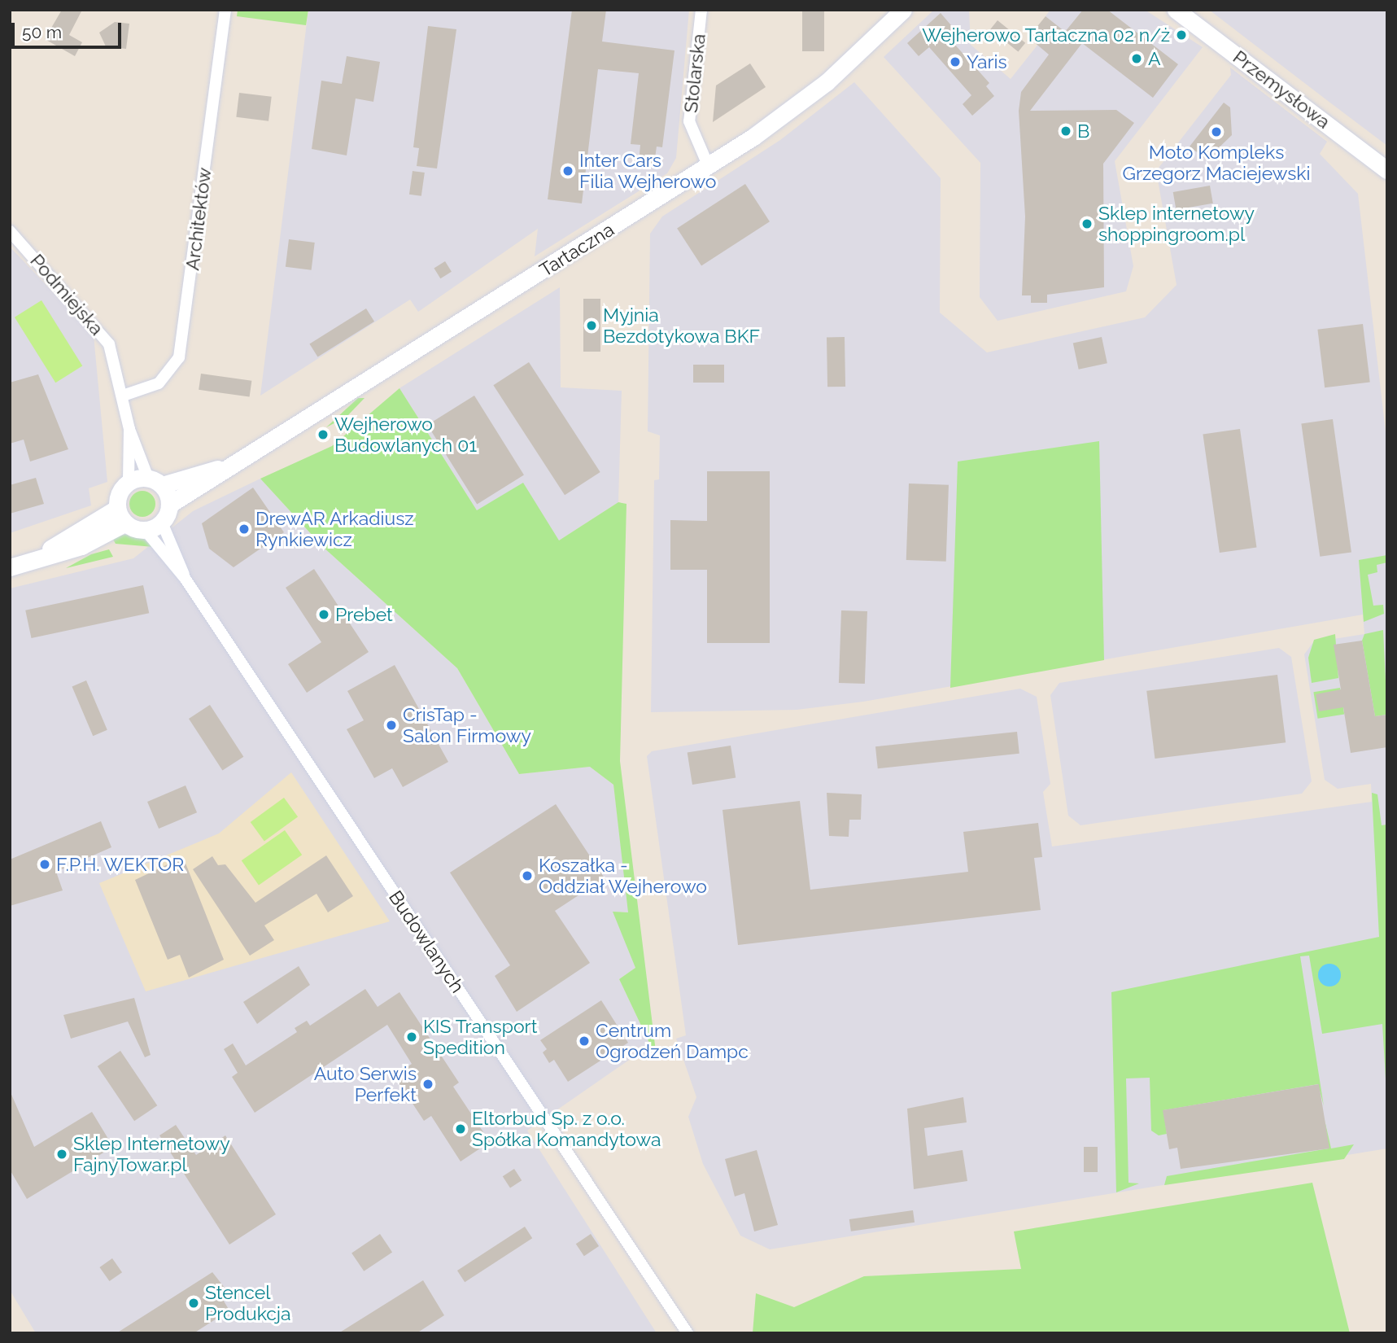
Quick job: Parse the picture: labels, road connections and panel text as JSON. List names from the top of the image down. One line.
{"streets":{"street":["Stolarska","Przemysłowa","Architektów","Tartaczna","Podmiejska","Budowlanych"]},"crossings":[["Stolarska","Tartaczna"],["Architektów","Podmiejska"],["Tartaczna","Podmiejska"],["Tartaczna","Budowlanych"],["Podmiejska","Budowlanych"]],"places":["Wejherowo Tartaczna 02 n/ż","A","Yaris","B","Moto Kompleks Grzegorz Maciejewski","Inter Cars Filia Wejherowo","Sklep internetowy shoppingroom.pl","Myjnia Bezdotykowa BKF","Wejherowo Budowlanych 01","DrewAR Arkadiusz Rynkiewicz","Prebet","CrisTap - Salon Firmowy","F.P.H. WEKTOR","Koszałka - Oddział Wejherowo","KIS Transport Spedition","Centrum Ogrodzeń Dampc","Auto Serwis Perfekt","Eltorbud Sp. z o.o. Spółka Komandytowa","Sklep Internetowy FajnyTowar.pl","Stencel Produkcja"],"scale_bar":"50 m"}
